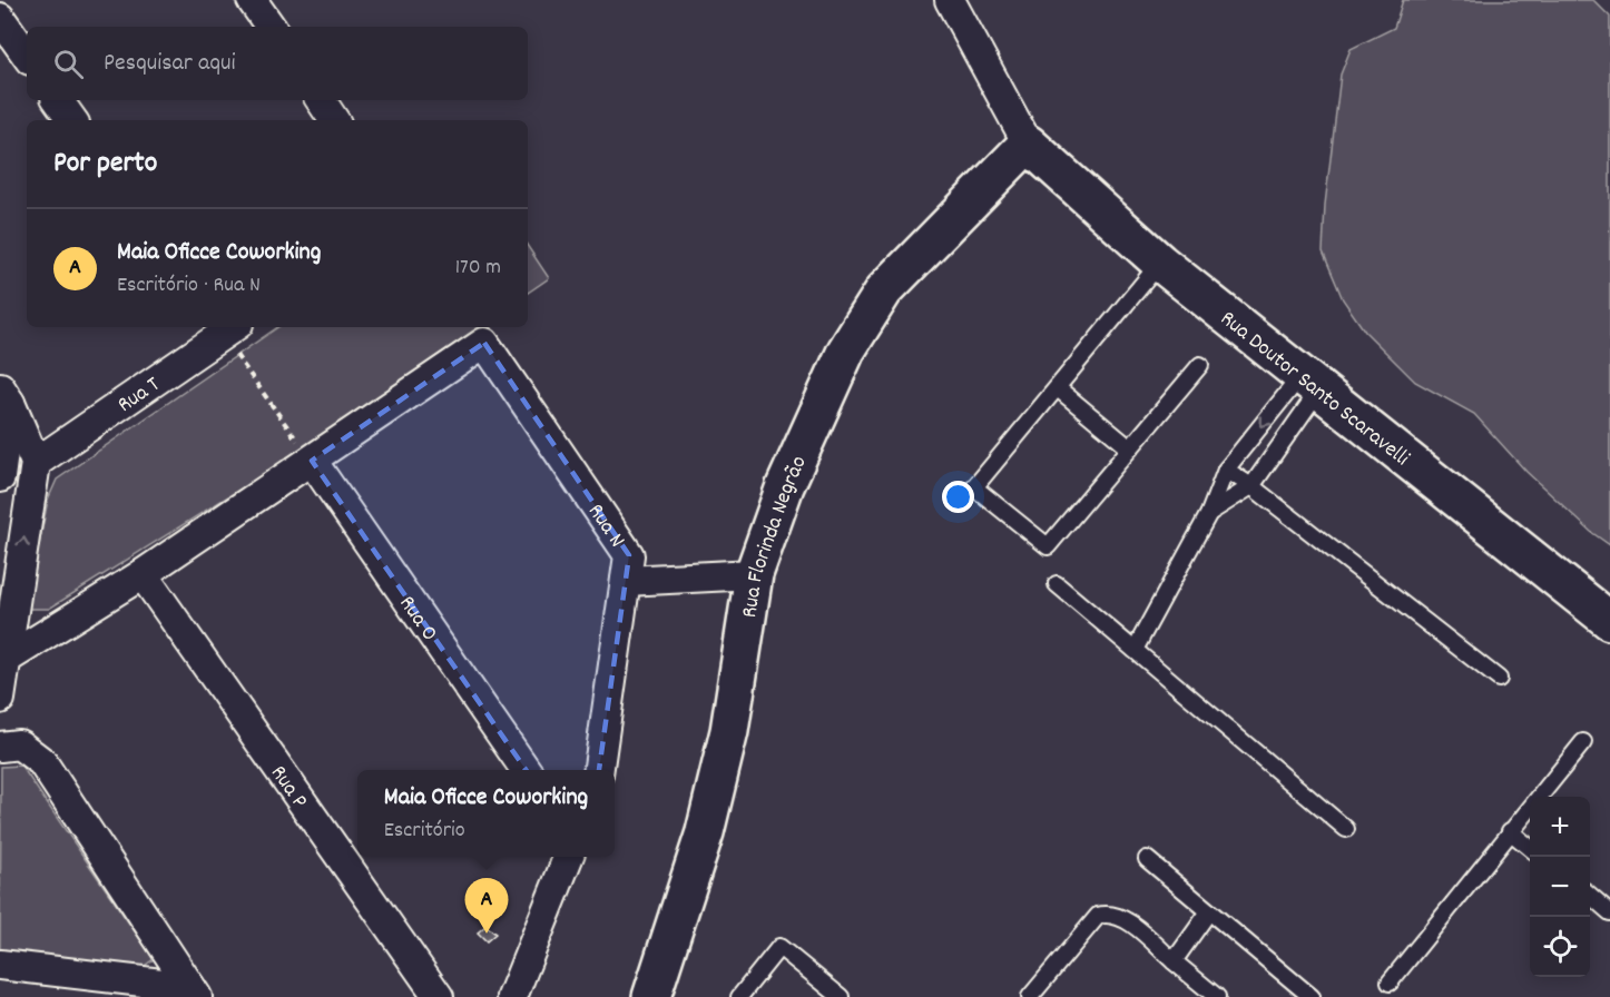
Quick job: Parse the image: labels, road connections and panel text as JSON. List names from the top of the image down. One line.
{"streets":{"street":["Rua Doutor Santo Scaravelli","Rua T","Rua N","Rua Florinda Negrão","Rua O","Rua P"]},"crossings":[["Rua Doutor Santo Scaravelli","Rua Florinda Negrão"],["Rua N","Rua O"]],"page":{"search":"Pesquisar aqui","heading":"Por perto","list":[{"mark":"A","name":"Maia Oficce Coworking","note":"Escritório · Rua N","value":"170 m"}],"popup":["Maia Oficce Coworking","Escritório"],"map_buttons":["+","−"],"pins":"A"}}
